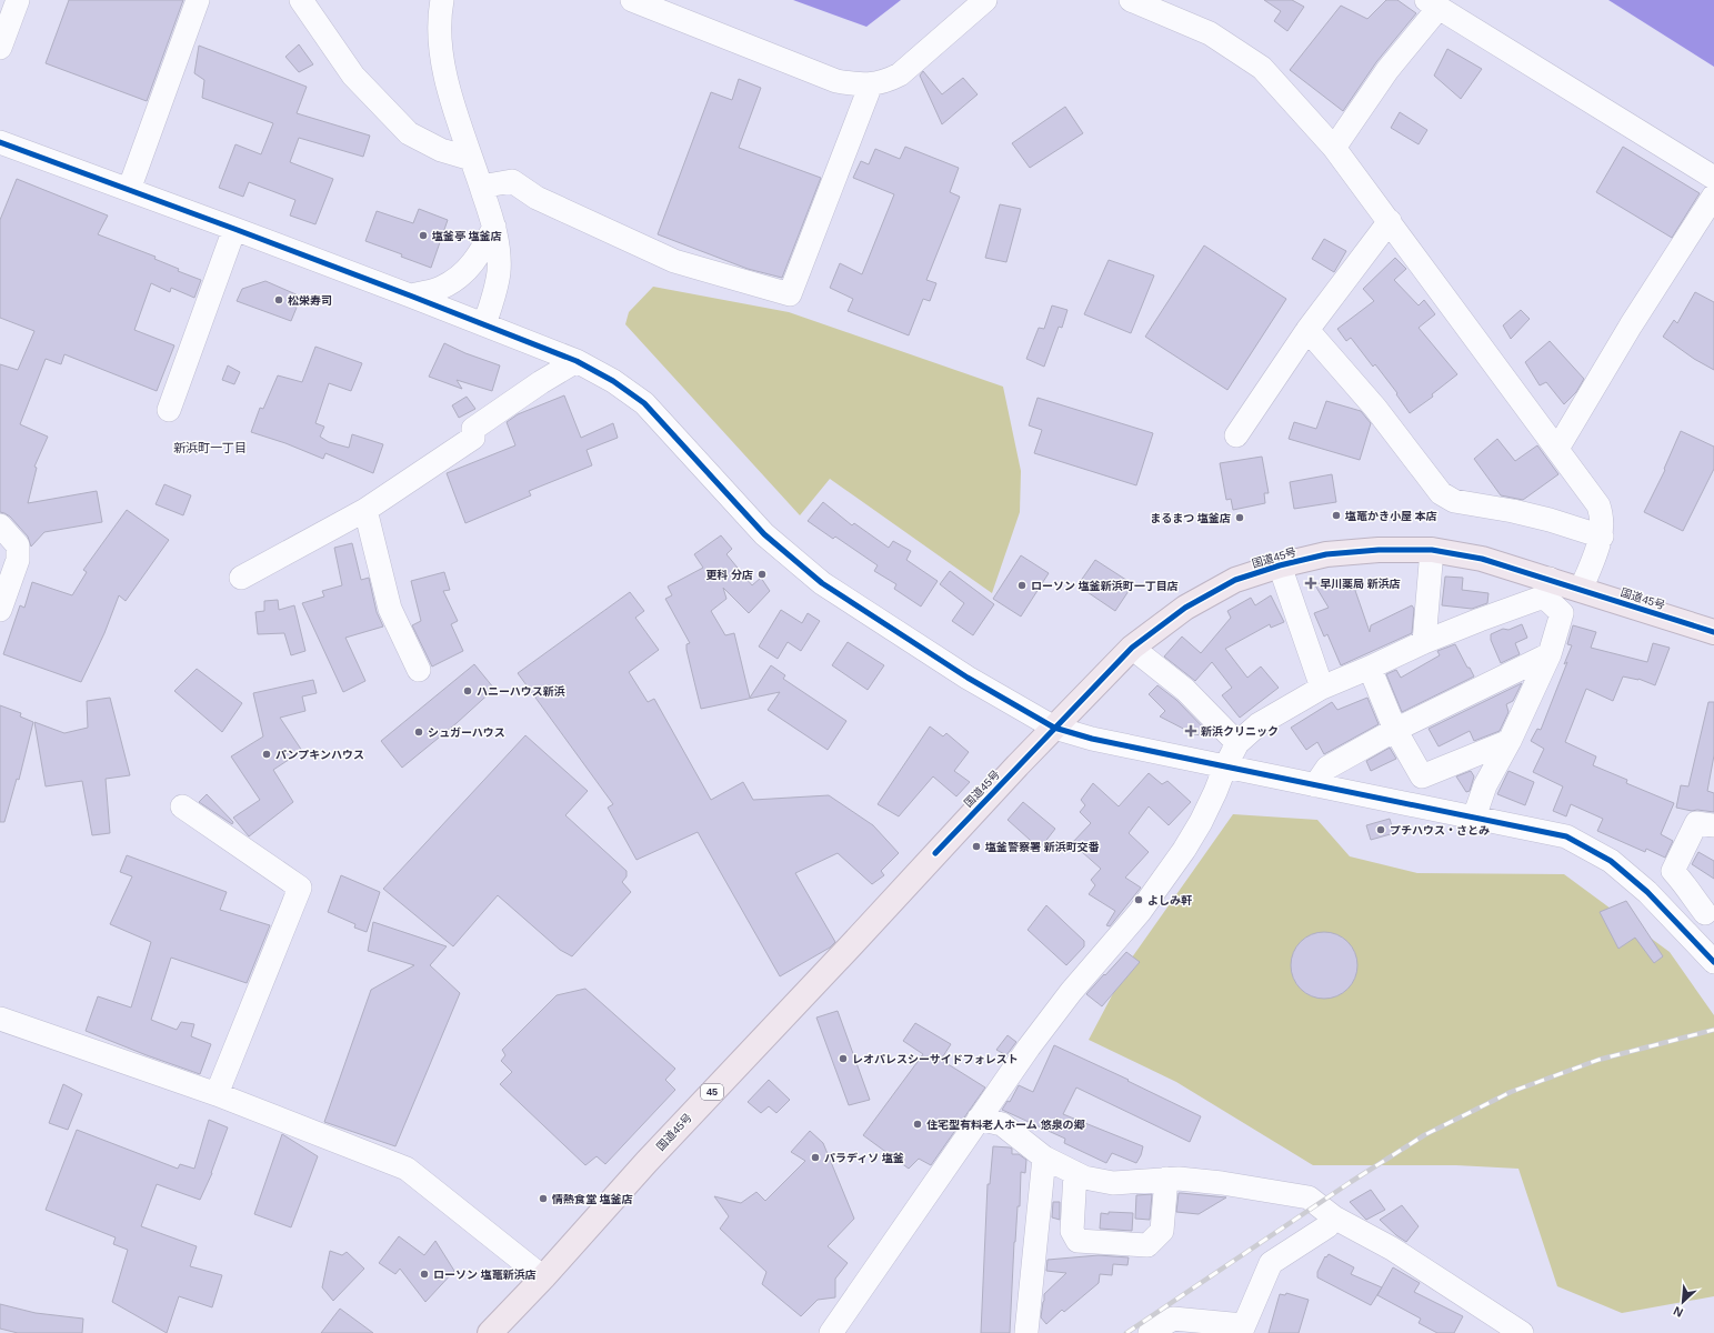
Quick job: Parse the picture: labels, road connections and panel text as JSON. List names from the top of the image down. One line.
{"streets":{"highway":["国道45号","45"]},"districts":["新浜町一丁目"],"places":{"other":["塩釜亭 塩釜店","松栄寿司","塩竈かき小屋 本店","まるまつ 塩釜店","更科 分店","ローソン 塩釜新浜町一丁目店","ハニーハウス新浜","シュガーハウス","パンプキンハウス","プチハウス・さとみ","塩釜警察署 新浜町交番","よしみ軒","レオパレスシーサイドフォレスト","住宅型有料老人ホーム 悠泉の郷","パラディソ 塩釜","情熱食堂 塩釜店","ローソン 塩竈新浜店"],"health":["早川薬局 新浜店","新浜クリニック"]},"north":"bottom left"}
